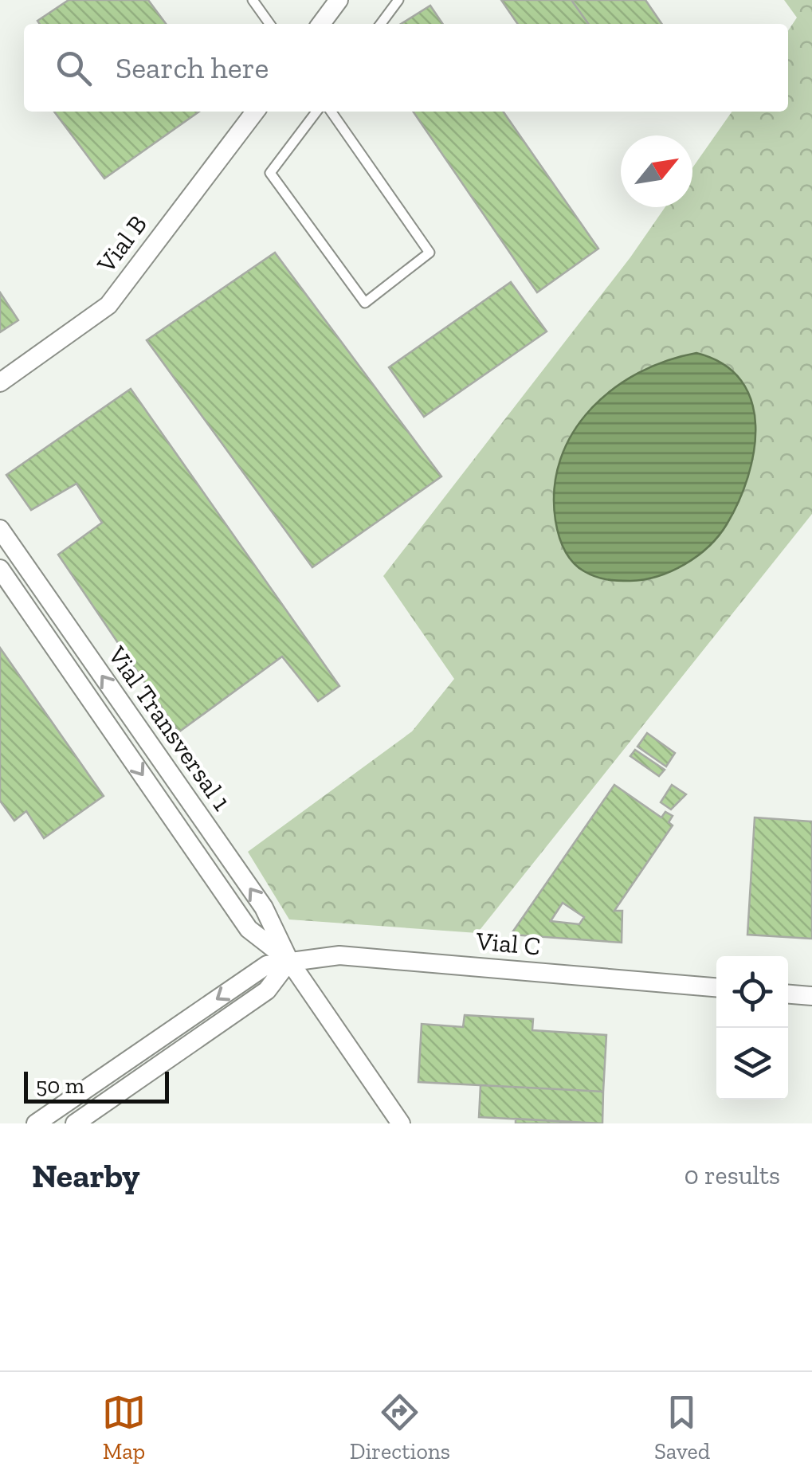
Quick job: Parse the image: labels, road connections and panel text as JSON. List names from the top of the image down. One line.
{"streets":{"street":["Vial B","Vial Transversal 1","Vial C"]},"crossings":[["Vial Transversal 1","Vial C"]],"scale_bar":"50 m","north":"top right","page":{"search":"Search here","scale":"50 m","heading":["Nearby","0 results"],"nav":["Map","Directions","Saved"]}}
